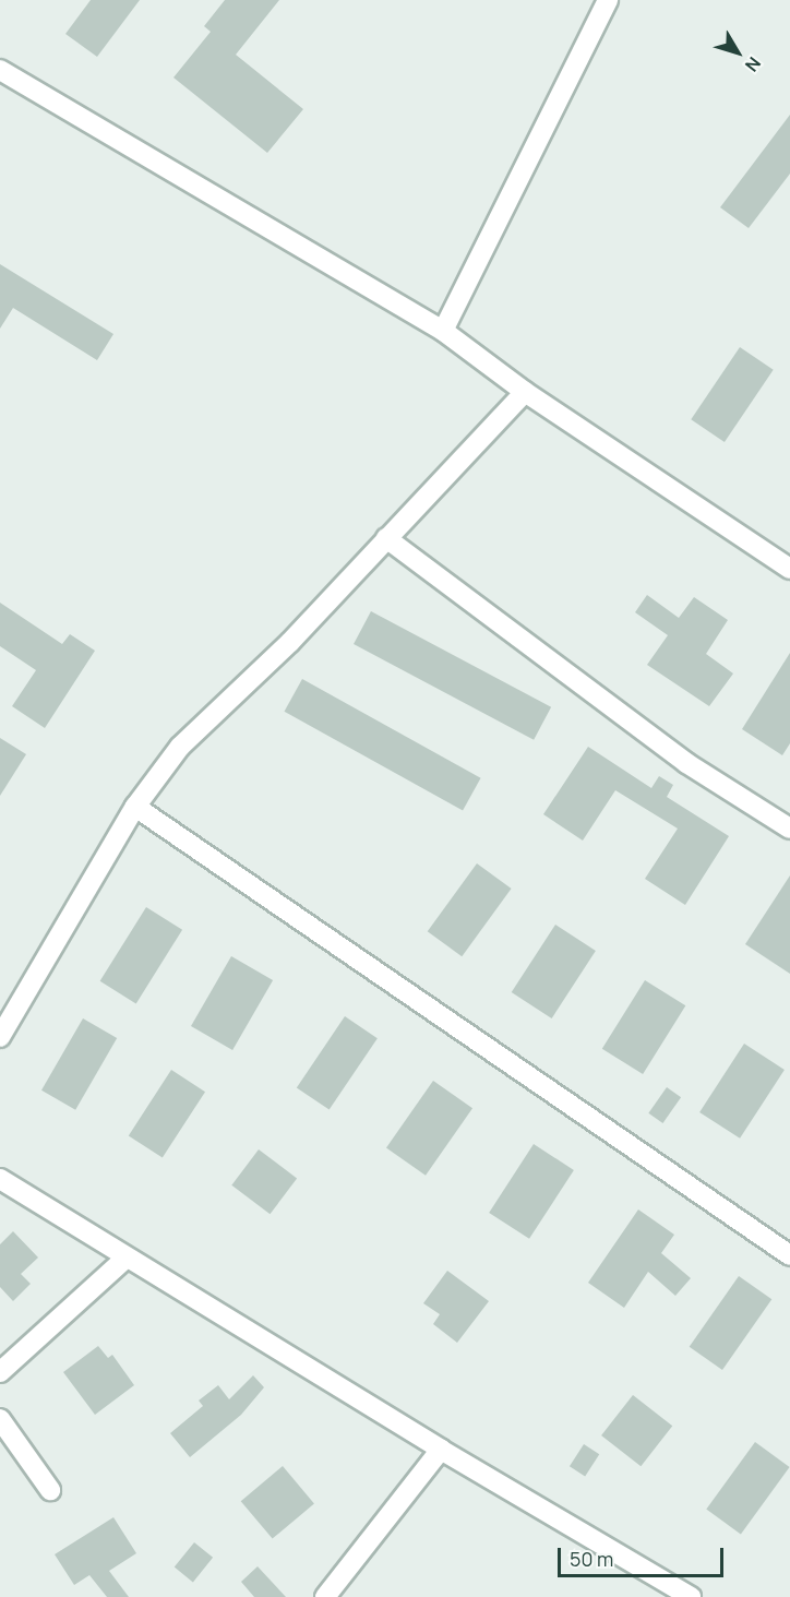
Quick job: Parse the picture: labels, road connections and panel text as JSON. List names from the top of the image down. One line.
{"scale_bar":"50 m","north":"bottom right"}
